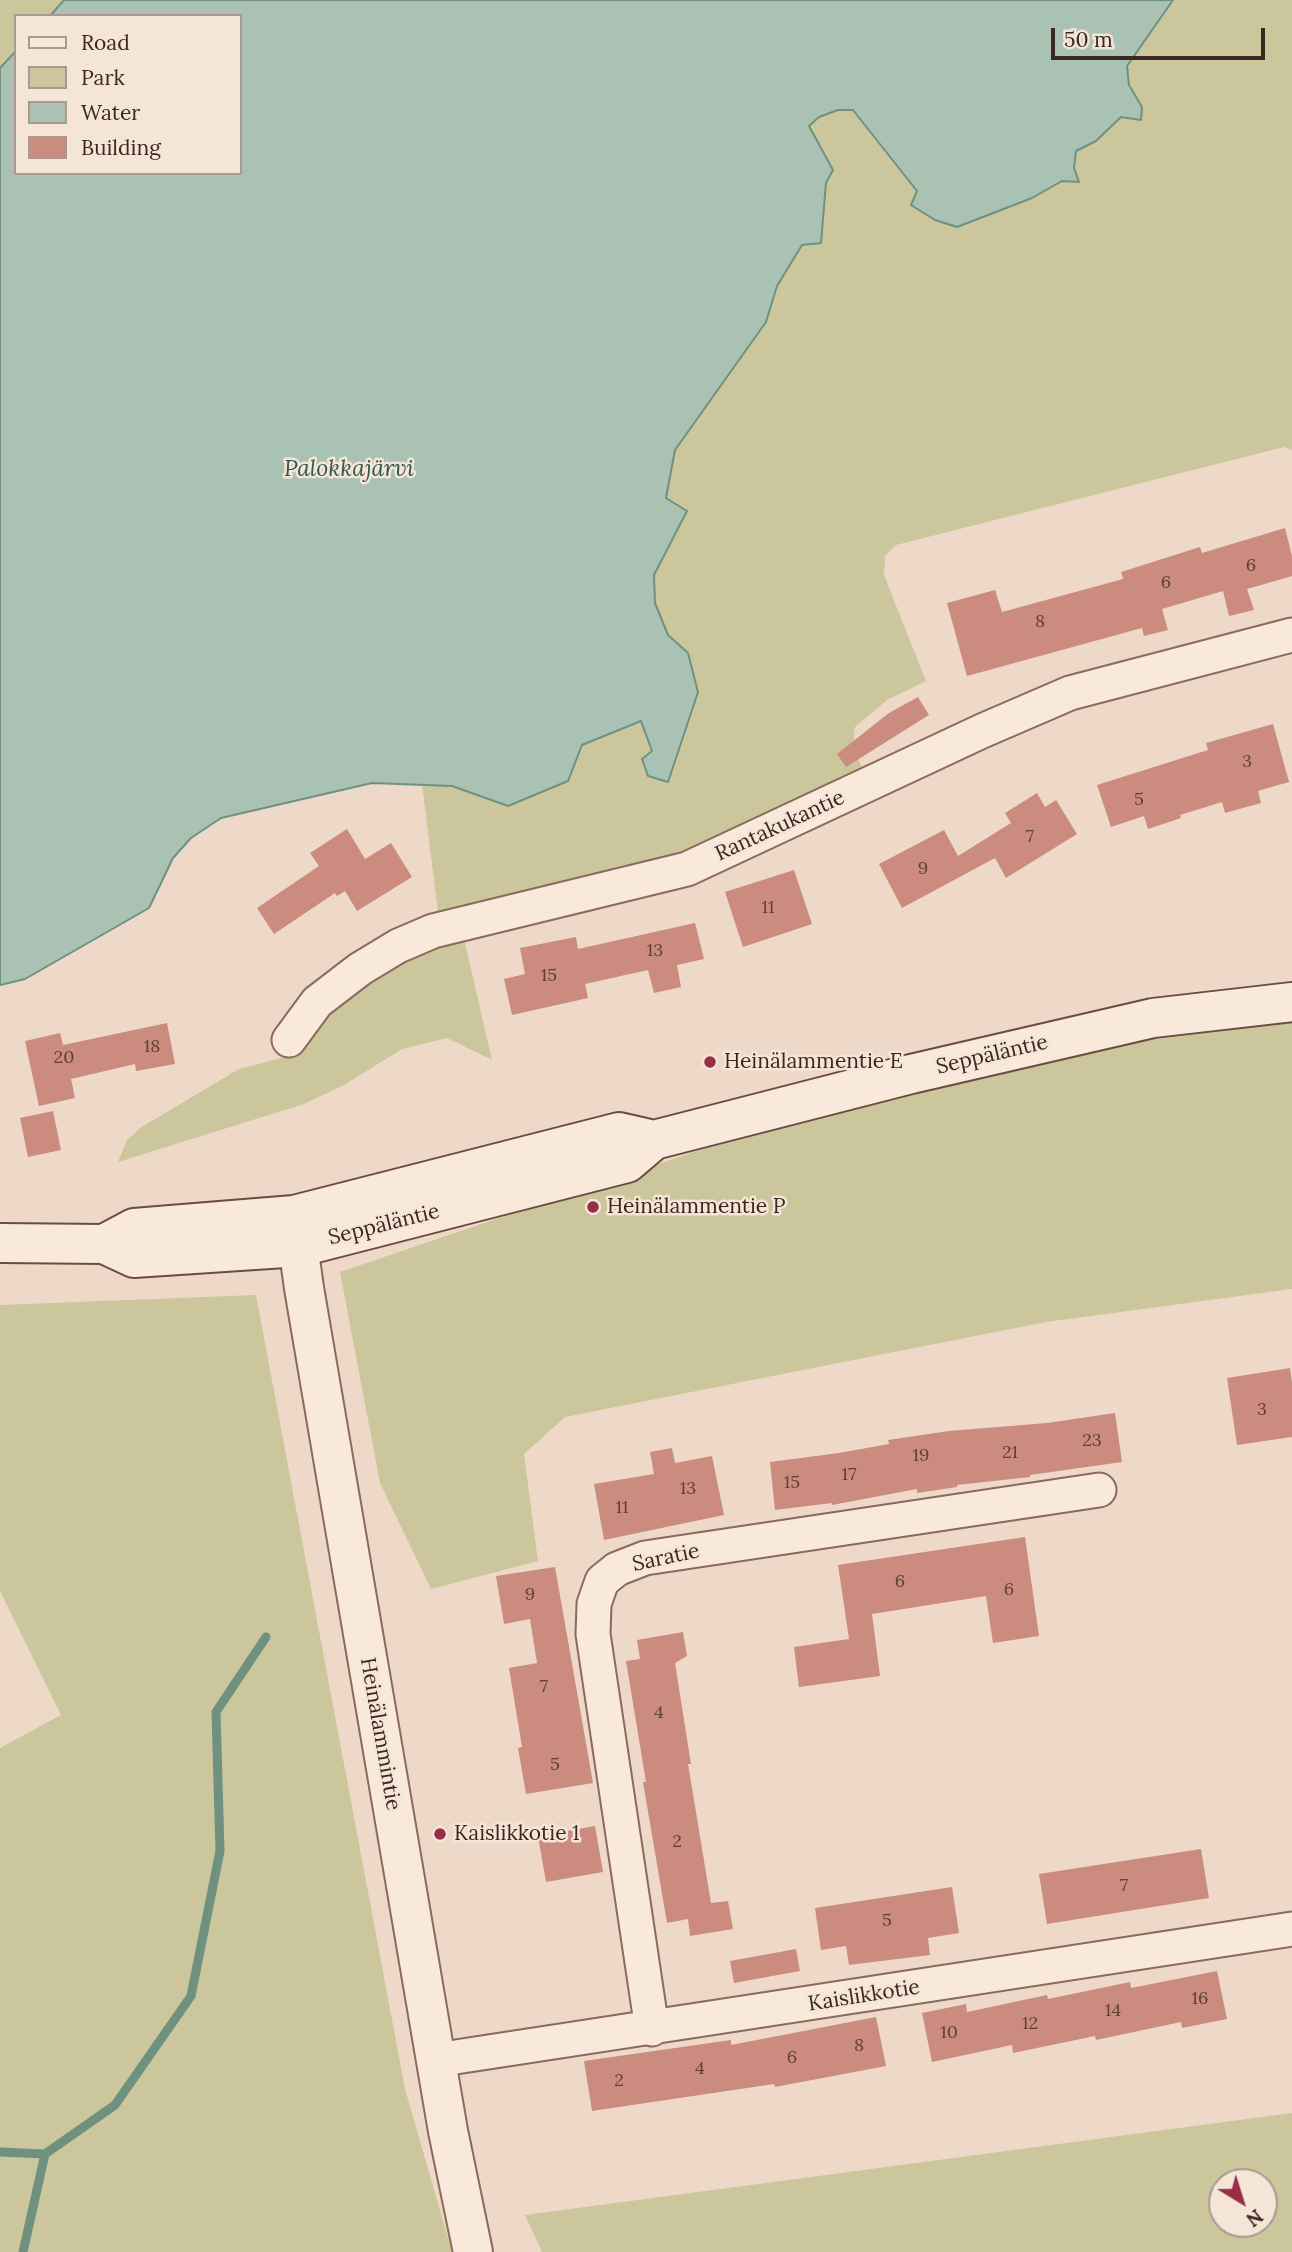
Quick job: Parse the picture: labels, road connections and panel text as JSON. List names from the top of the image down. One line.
{"streets":{"main road":["Seppäläntie","Heinälammintie"],"street":["Rantakukantie","Saratie","Kaislikkotie"]},"crossings":[["Seppäläntie","Heinälammintie"],["Saratie","Kaislikkotie"],["Heinälammintie","Kaislikkotie"]],"water":["Palokkajärvi"],"places":["Heinälammentie E","Heinälammentie P","Kaislikkotie 1"],"house_numbers":["6","6","8","3","5","7","9","11","13","15","18","20","3","23","21","19","17","15","13","11","6","6","9","7","4","5","2","7","5","16","14","12","10","8","6","4","2"],"legend":["Road","Park","Water","Building"],"scale_bar":"50 m","north":"bottom right"}
